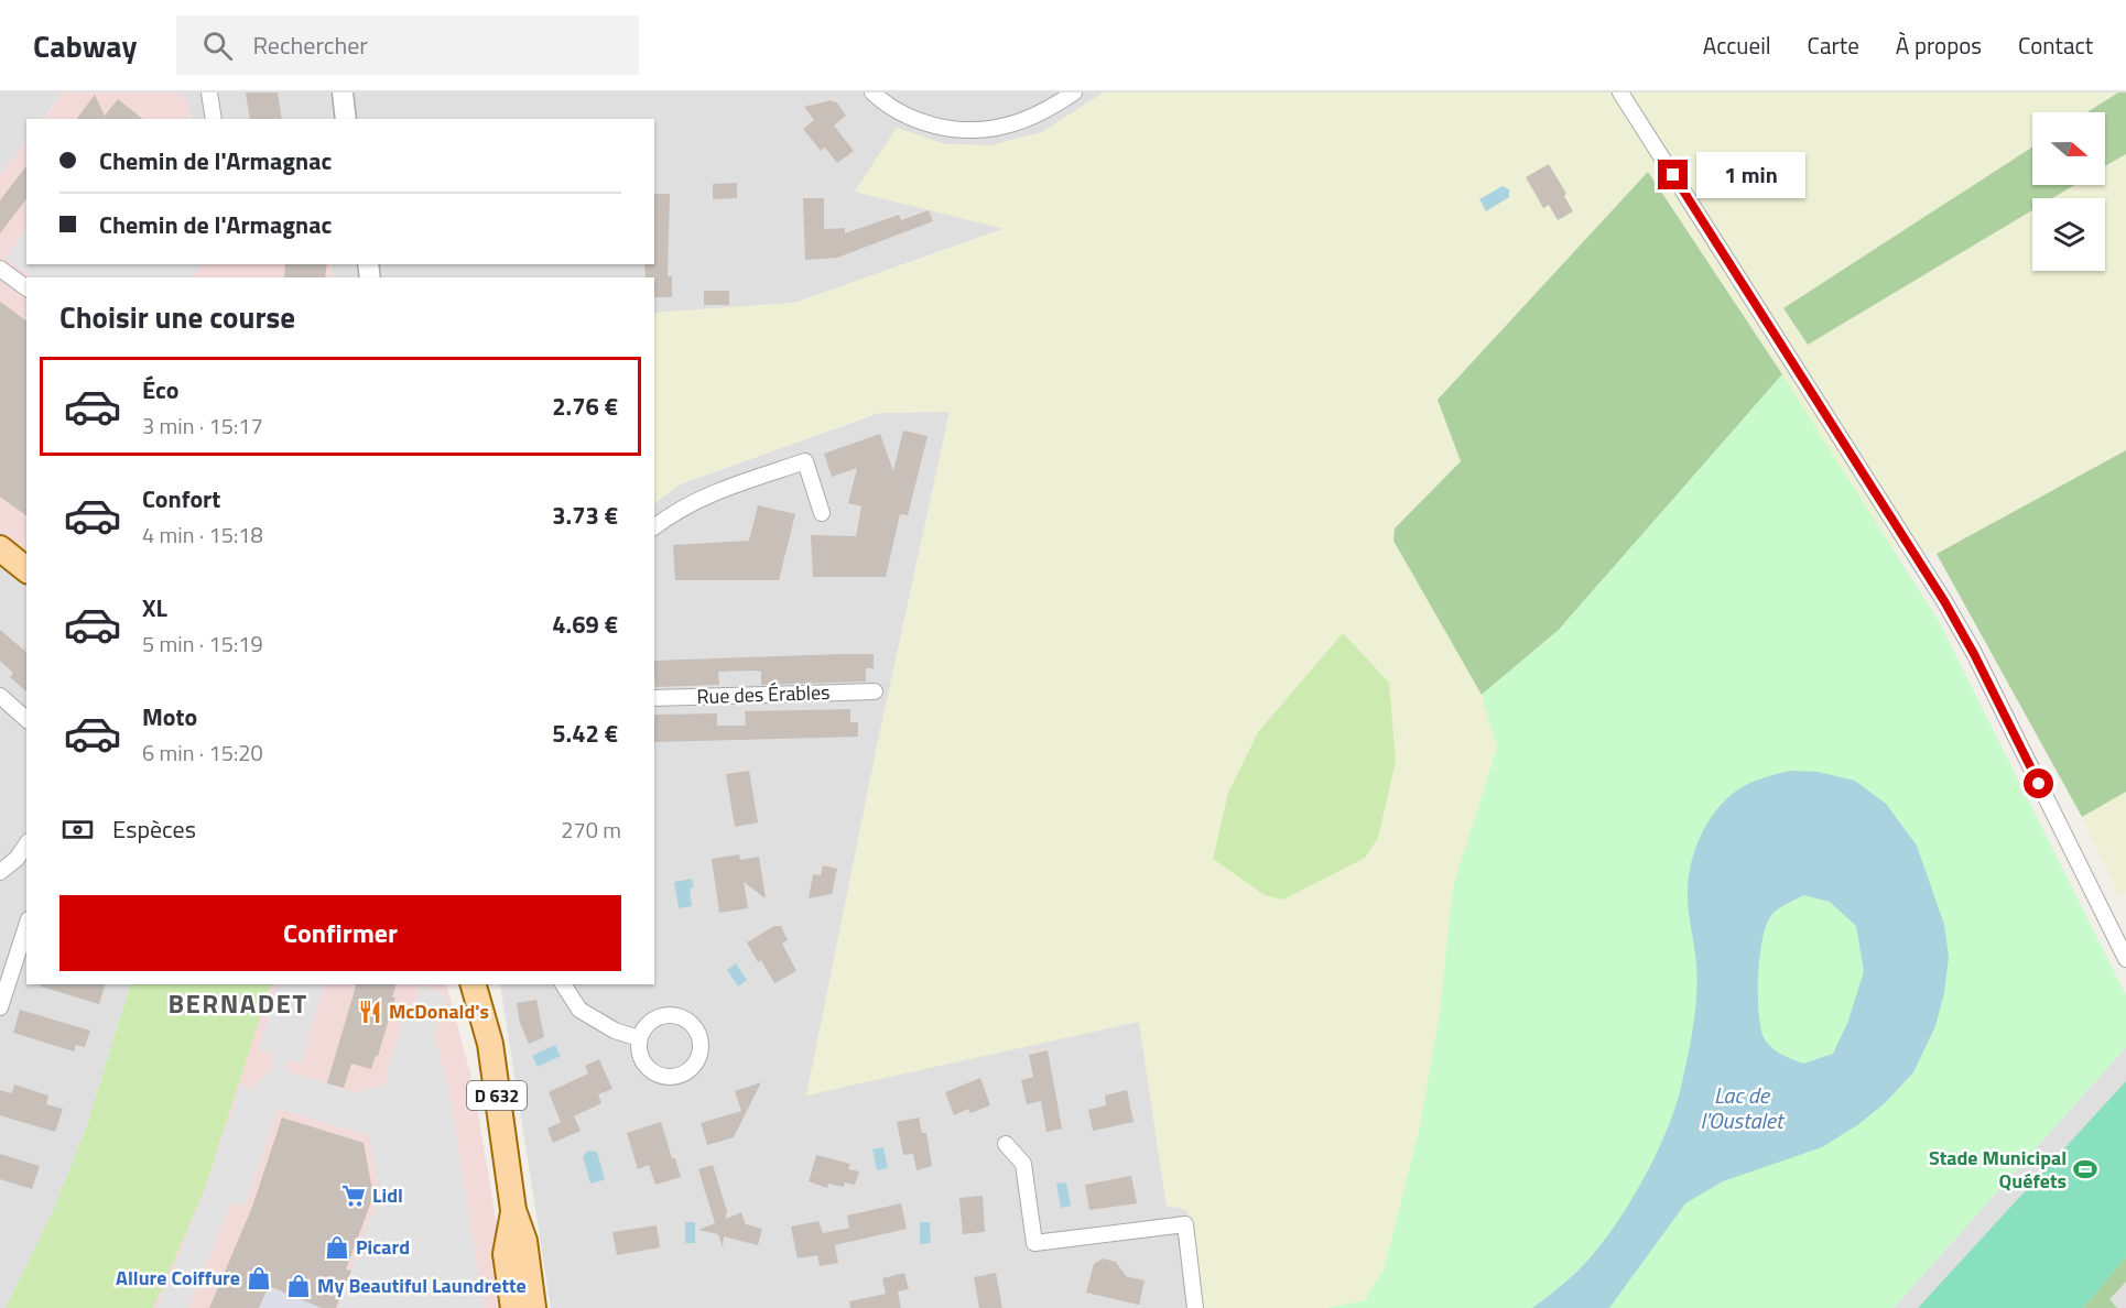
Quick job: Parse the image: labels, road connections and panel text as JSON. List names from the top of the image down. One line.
{"streets":{"main road":["D 632"],"street":["Rue des Érables"]},"districts":["BERNADET"],"water":["Lac de l'Oustalet"],"places":{"restaurant":["McDonald's"],"sports":["Stade Municipal Quéfets"],"supermarket":["Lidl"],"shop":["Picard","Allure Coiffure","My Beautiful Laundrette"]},"north":"right","page":{"header":"Cabway","search":"Rechercher","nav":["Accueil","Carte","À propos","Contact"],"banner":["Chemin de l'Armagnac","Chemin de l'Armagnac"],"bubble":"1 min","heading":"Choisir une course","list":[{"name":"Éco","note":"3 min · 15:17","value":"2.76 €"},{"name":"Confort","note":"4 min · 15:18","value":"3.73 €"},{"name":"XL","note":"5 min · 15:19","value":"4.69 €"},{"name":"Moto","note":"6 min · 15:20","value":"5.42 €"}],"pay":["Espèces","270 m"],"buttons":"Confirmer"}}
